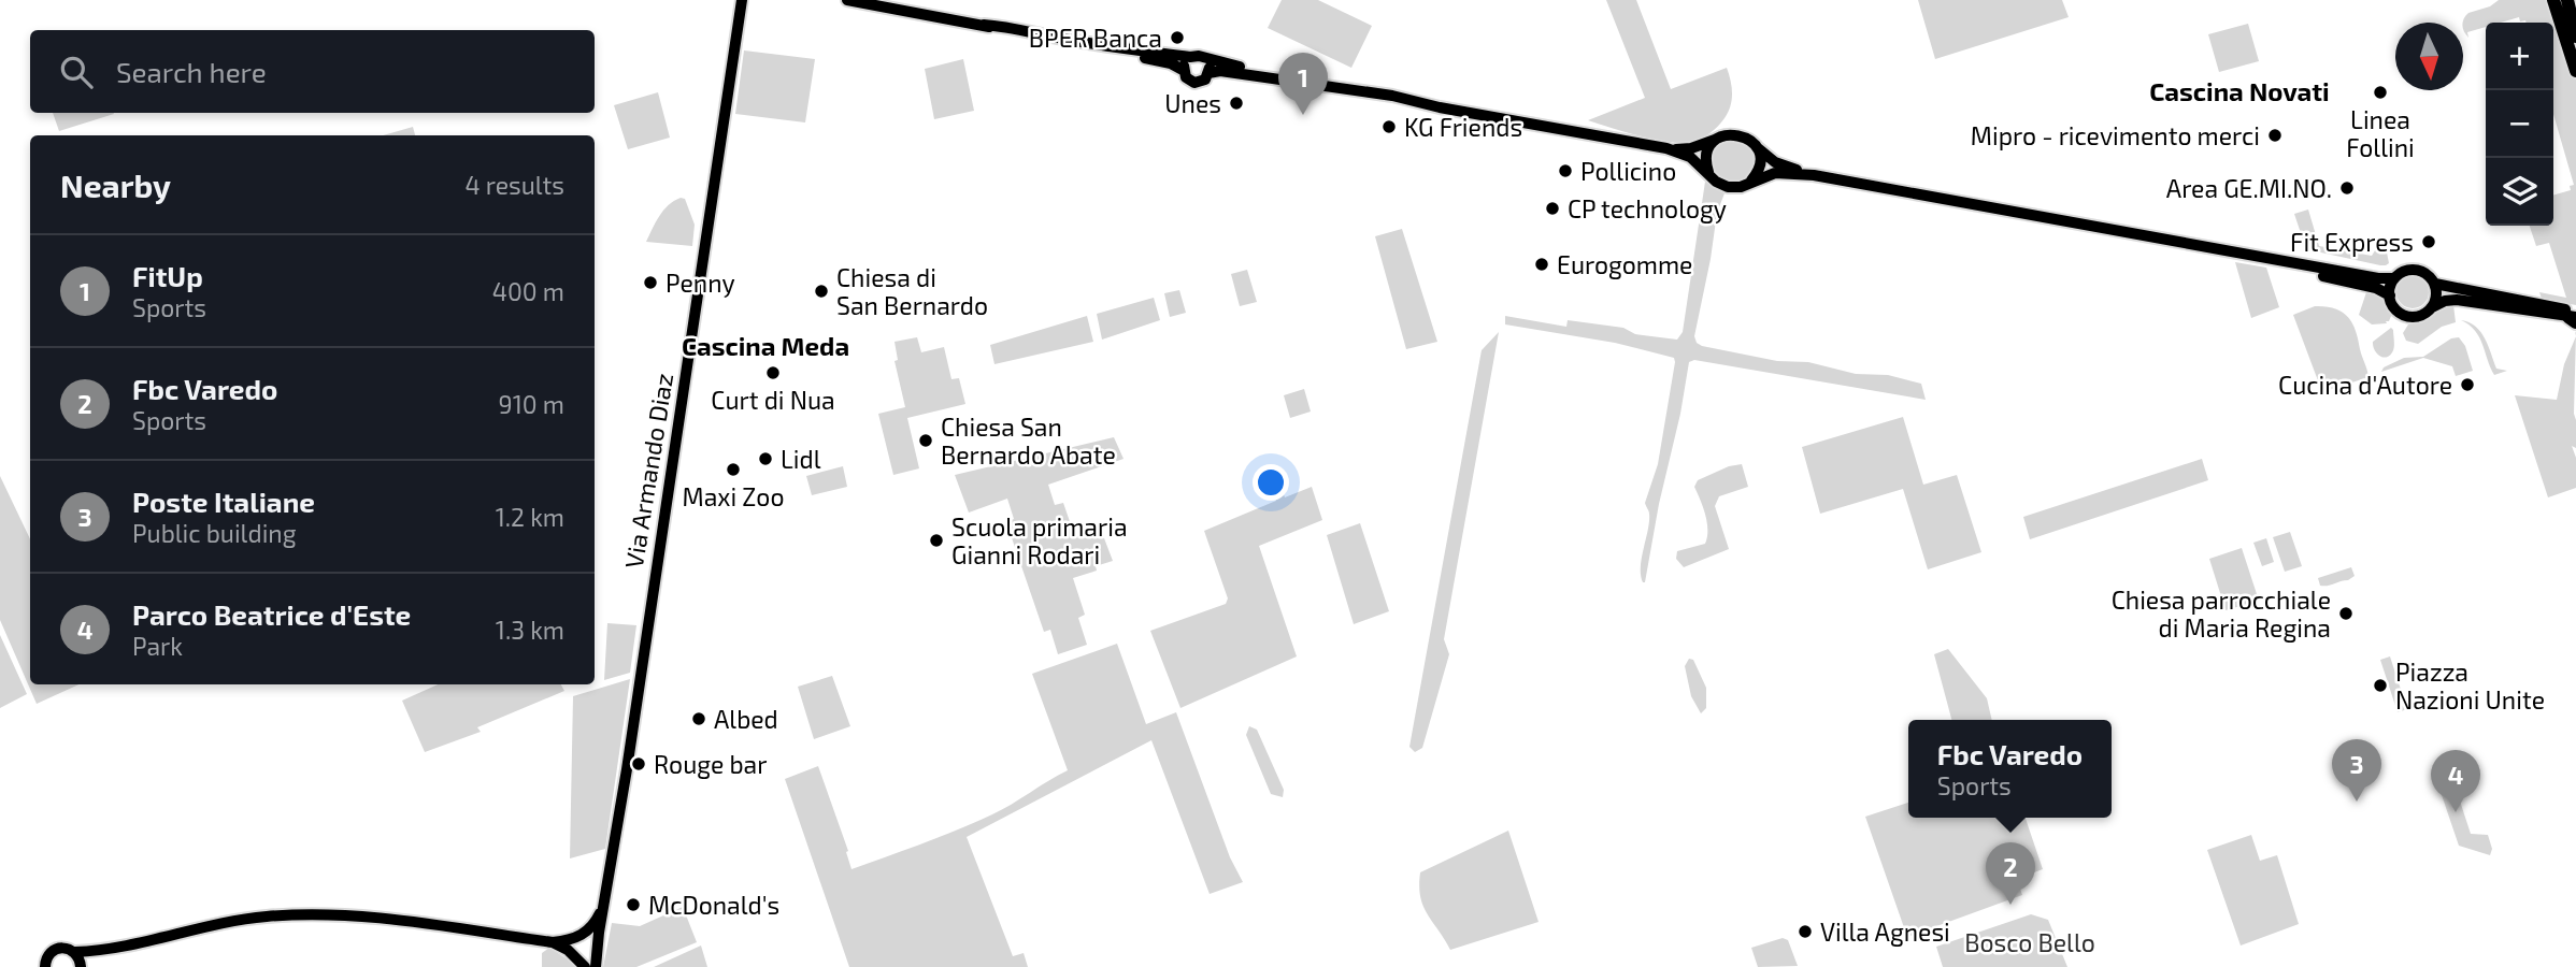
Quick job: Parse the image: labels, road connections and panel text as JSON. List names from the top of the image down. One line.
{"streets":{"main road":["Via Armando Diaz"]},"districts":["Cascina Novati","Cascina Meda"],"parks":["Bosco Bello"],"places":["BPER Banca","Linea Follini","Unes","KG Friends","Mipro - ricevimento merci","Pollicino","Area GE.MI.NO.","CP technology","Fit Express","Eurogomme","Penny","Chiesa di San Bernardo","Curt di Nua","Cucina d'Autore","Chiesa San Bernardo Abate","Lidl","Maxi Zoo","Scuola primaria Gianni Rodari","Chiesa parrocchiale di Maria Regina","Piazza Nazioni Unite","Albed","Rouge bar","McDonald's","Villa Agnesi"],"north":"bottom","page":{"map_buttons":["+","−"],"search":"Search here","pins":["1","3","4","2"],"heading":["Nearby","4 results"],"list":[{"mark":"1","name":"FitUp","note":"Sports","value":"400 m"},{"mark":"2","name":"Fbc Varedo","note":"Sports","value":"910 m"},{"mark":"3","name":"Poste Italiane","note":"Public building","value":"1.2 km"},{"mark":"4","name":"Parco Beatrice d'Este","note":"Park","value":"1.3 km"}],"popup":["Fbc Varedo","Sports"]}}
